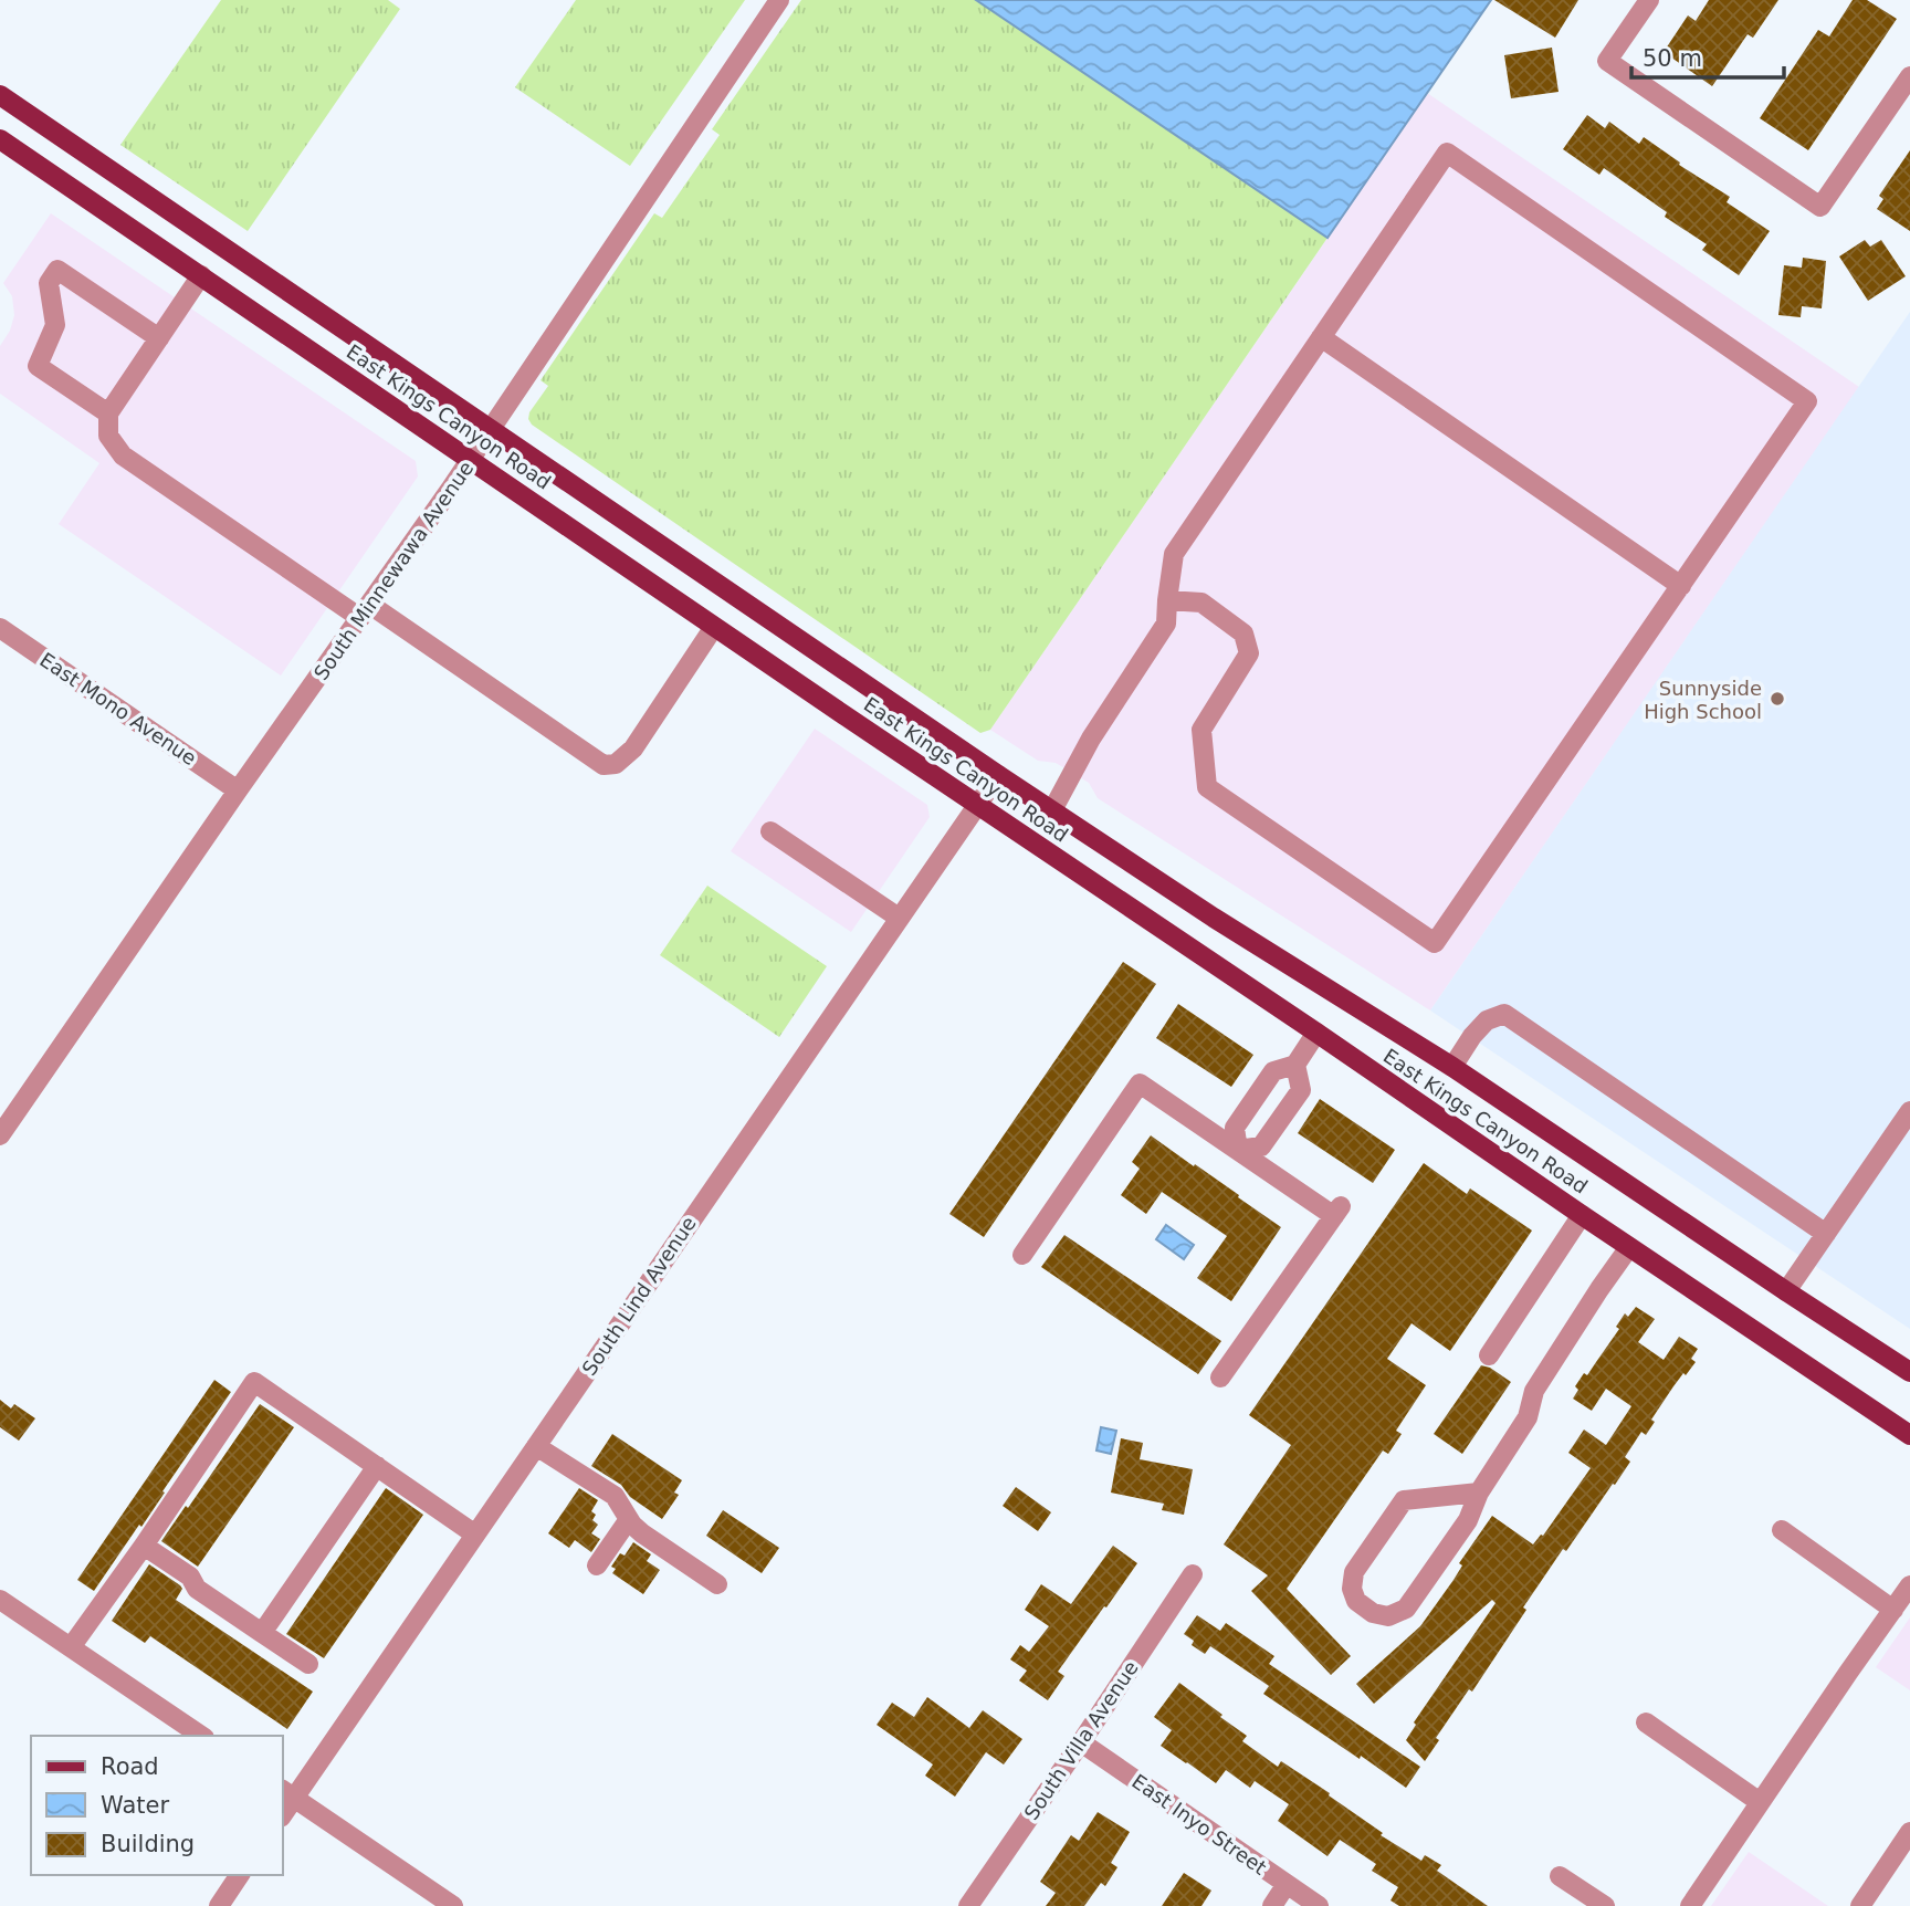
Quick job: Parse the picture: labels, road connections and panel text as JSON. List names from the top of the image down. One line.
{"streets":{"main road":["East Kings Canyon Road"],"street":["South Minnewawa Avenue","East Mono Avenue","South Lind Avenue","South Villa Avenue","East Inyo Street"]},"crossings":[["East Kings Canyon Road","South Minnewawa Avenue"],["East Kings Canyon Road","South Lind Avenue"],["South Minnewawa Avenue","East Mono Avenue"],["South Villa Avenue","East Inyo Street"]],"places":["Sunnyside High School"],"legend":["Road","Water","Building"],"scale_bar":"50 m"}
